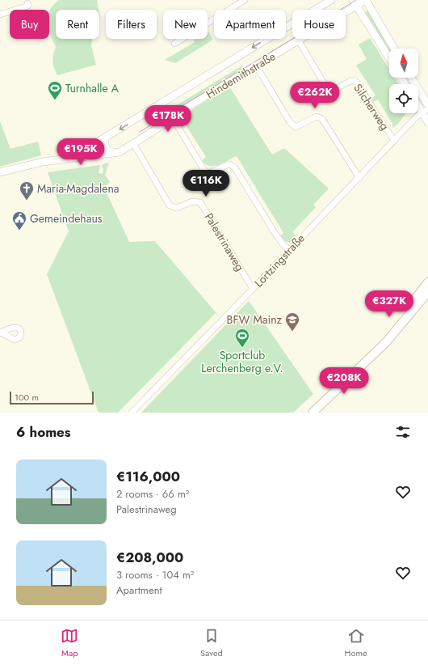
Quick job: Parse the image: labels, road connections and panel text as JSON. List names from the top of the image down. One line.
{"streets":{"street":["Hindemithstraße","Silcherweg","Palestrinaweg","Lortzingstraße"]},"crossings":[["Hindemithstraße","Silcherweg"],["Hindemithstraße","Palestrinaweg"],["Silcherweg","Lortzingstraße"],["Palestrinaweg","Lortzingstraße"]],"places":{"sports":["Turnhalle A","Sportclub Lerchenberg e.V."],"church":["Maria-Magdalena"],"public building":["Gemeindehaus"],"school or university":["BFW Mainz"]},"scale_bar":"100 m","north":"top","page":{"chip":["Buy","Rent","Filters","New","Apartment","House"],"price":["€262K","€178K","€195K","€116K","€327K","€208K"],"scale":"100 m","heading":"6 homes","list":[{"name":"€116,000","note":"2 rooms · 66 m² · Palestrinaweg"},{"name":"€208,000","note":"3 rooms · 104 m² · Apartment"}],"tabs":["Map","Saved","Home"]}}
